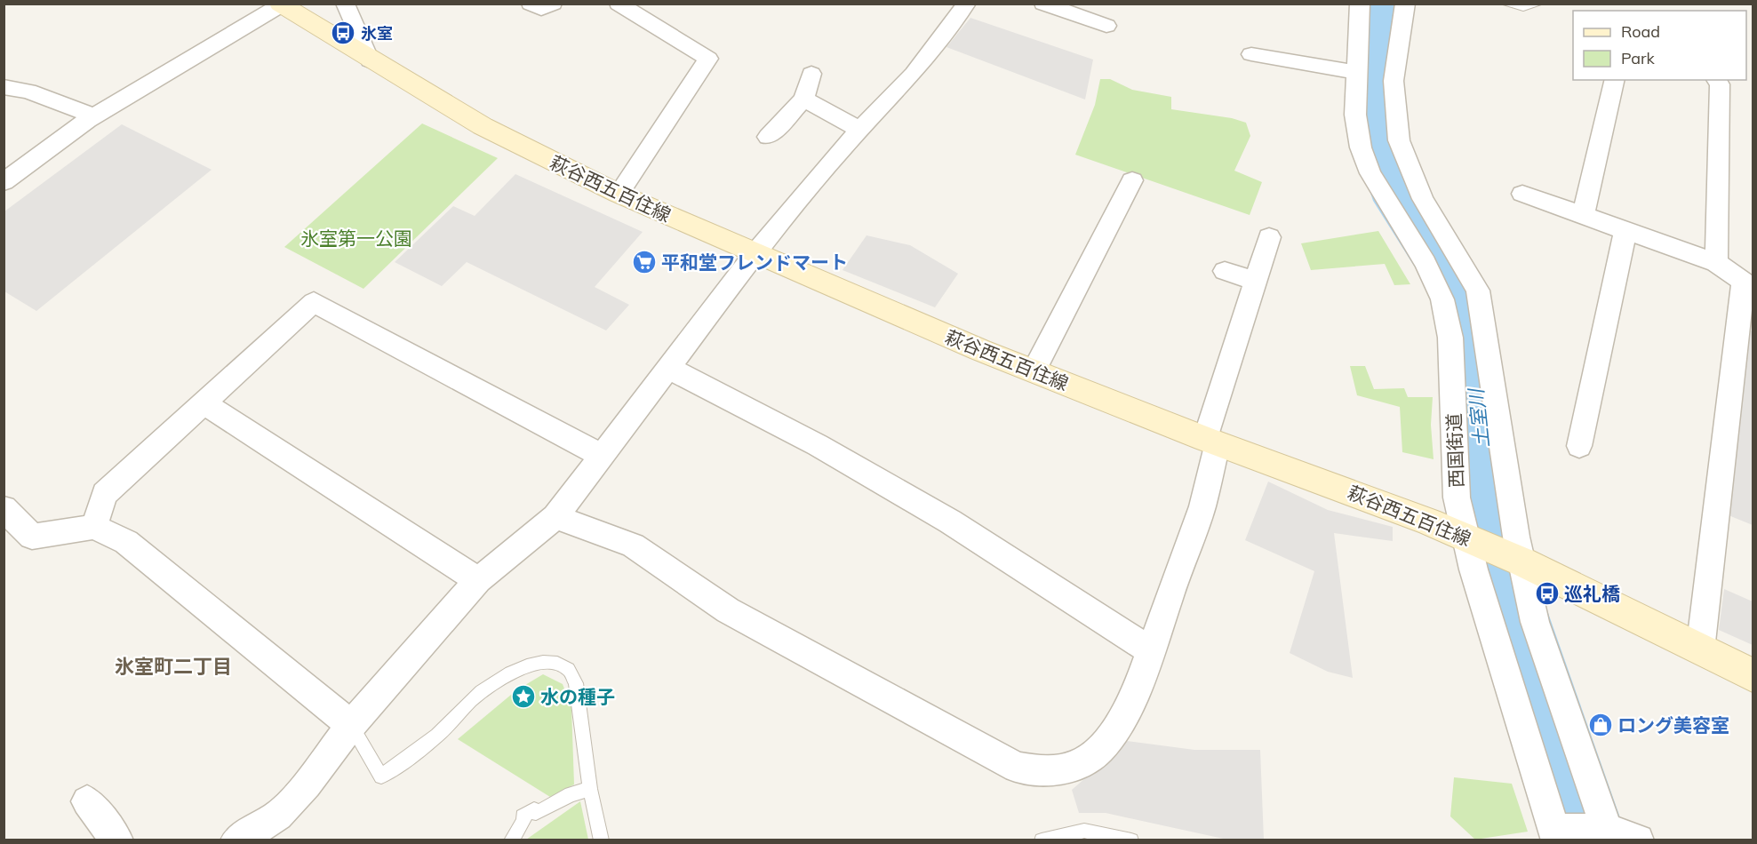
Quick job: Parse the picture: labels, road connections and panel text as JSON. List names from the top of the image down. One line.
{"streets":{"main road":["萩谷西五百住線"],"street":["西国街道"]},"crossings":[["萩谷西五百住線","西国街道"]],"districts":["氷室町二丁目"],"water":["土室川"],"parks":["氷室第一公園"],"places":{"bus stop":["氷室","巡礼橋"],"supermarket":["平和堂フレンドマート"],"place":["水の種子"],"shop":["ロング美容室"]},"legend":["Road","Park"]}
